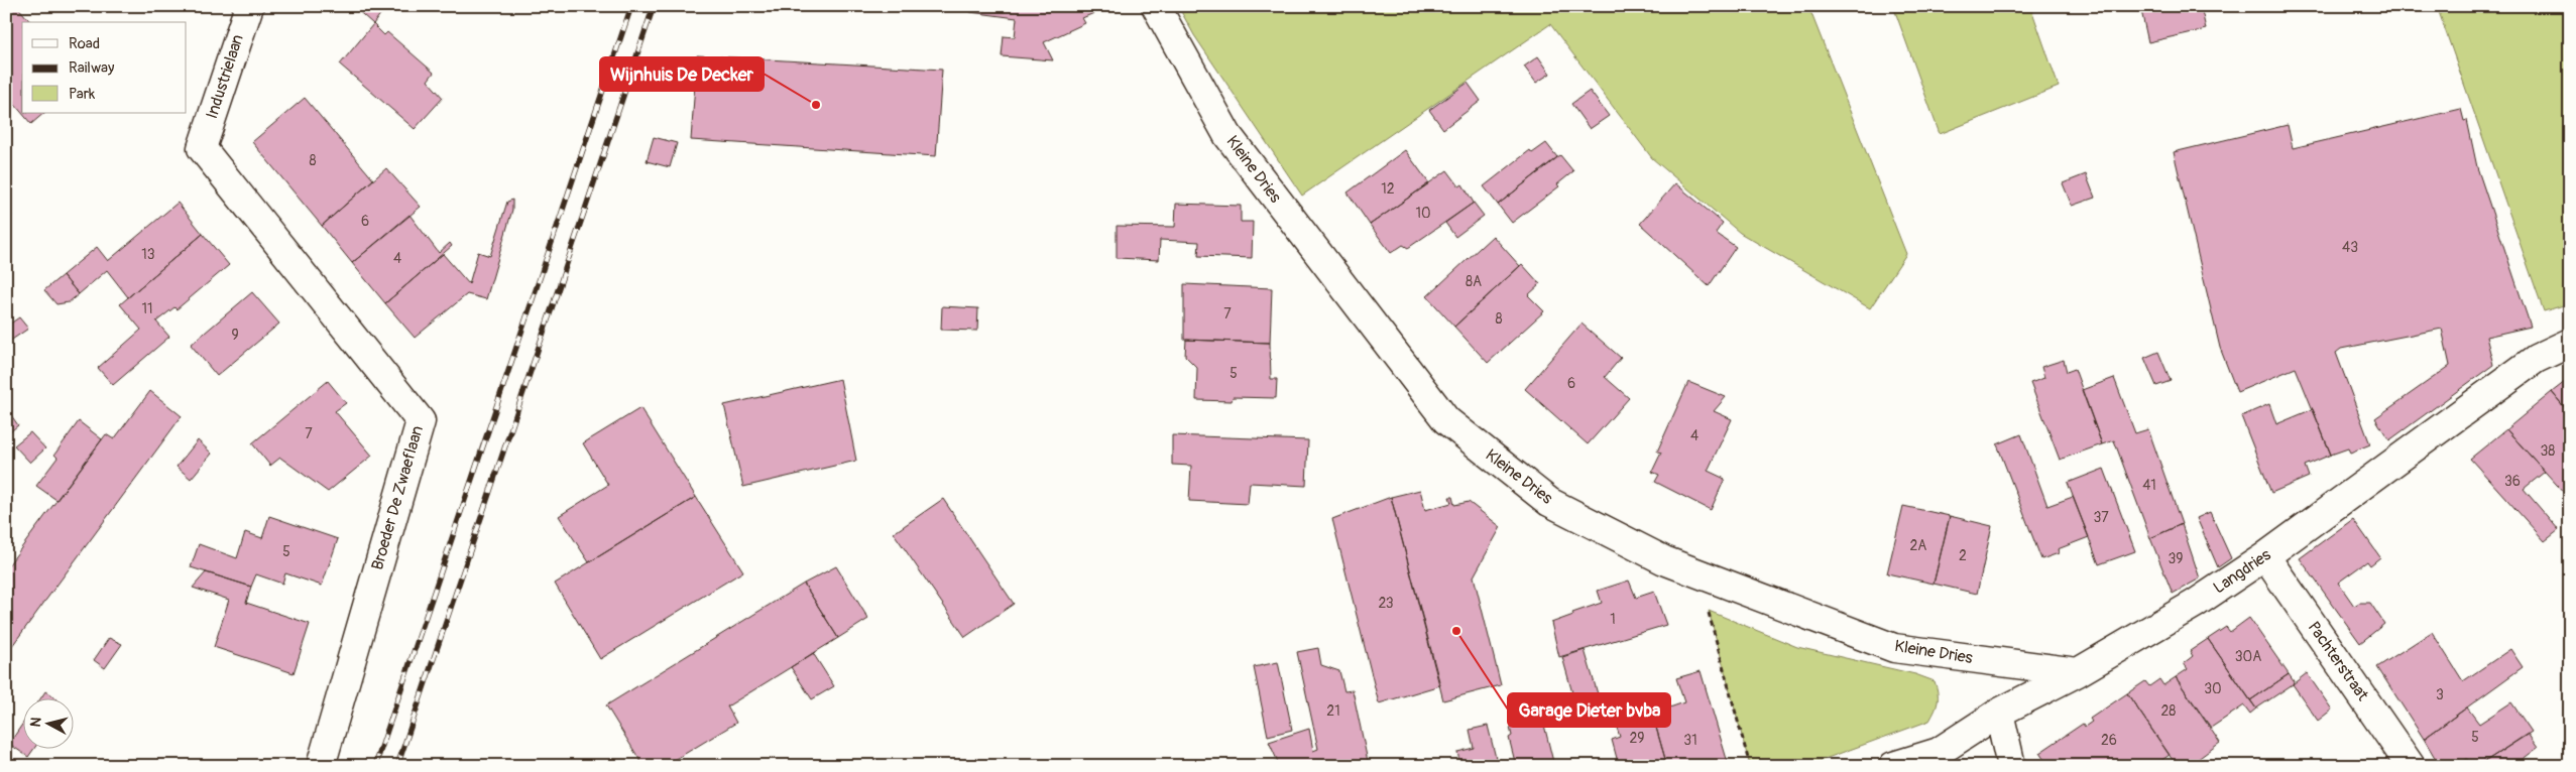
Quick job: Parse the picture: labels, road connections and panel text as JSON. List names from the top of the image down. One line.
{"streets":{"street":["Industrielaan","Kleine Dries","Broeder De Zwaeflaan","Langdries","Pachterstraat"]},"crossings":[["Industrielaan","Broeder De Zwaeflaan"],["Kleine Dries","Langdries"],["Langdries","Pachterstraat"]],"places":["Wijnhuis De Decker","Garage Dieter bvba"],"house_numbers":["8","12","10","6","43","13","4","8A","11","7","8","9","5","6","7","4","38","36","41","37","2A","5","2","39","23","1","30A","30","3","21","28","5","29","31","26"],"legend":["Road","Railway","Park"],"north":"left"}
